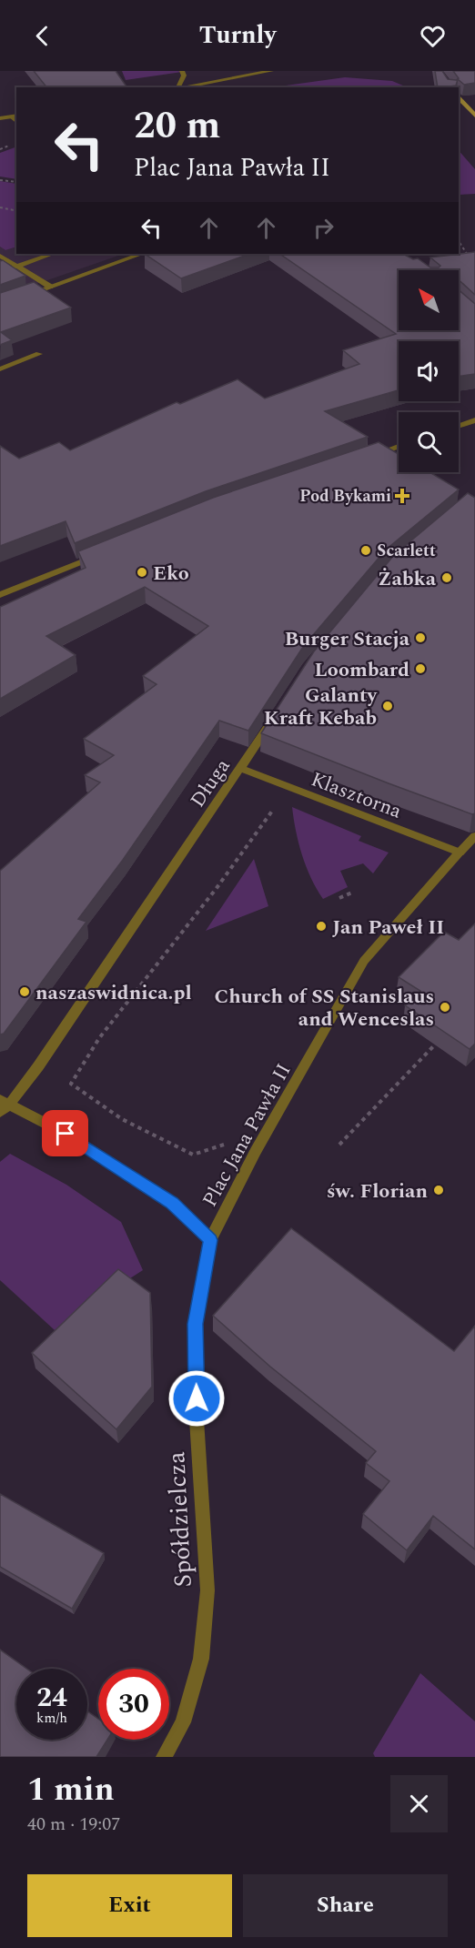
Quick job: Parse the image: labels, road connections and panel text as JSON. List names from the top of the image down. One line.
{"streets":{"street":["Długa","Klasztorna","Plac Jana Pawła II","Spółdzielcza"]},"crossings":[["Długa","Klasztorna"],["Długa","Plac Jana Pawła II"],["Klasztorna","Plac Jana Pawła II"],["Plac Jana Pawła II","Spółdzielcza"]],"places":{"health":["Pod Bykami"],"other":["Scarlett","Eko","Żabka","Burger Stacja","Loombard","Galanty Kraft Kebab","Jan Paweł II","naszaswidnica.pl","Church of SS Stanislaus and Wenceslas","św. Florian"]},"north":"top left","page":{"header":"Turnly","turn":["20 m","Plac Jana Pawła II"],"speed":"24 km/h","limit":"30","heading":["1 min","40 m · 19:07"],"buttons":["Exit","Share"]}}
